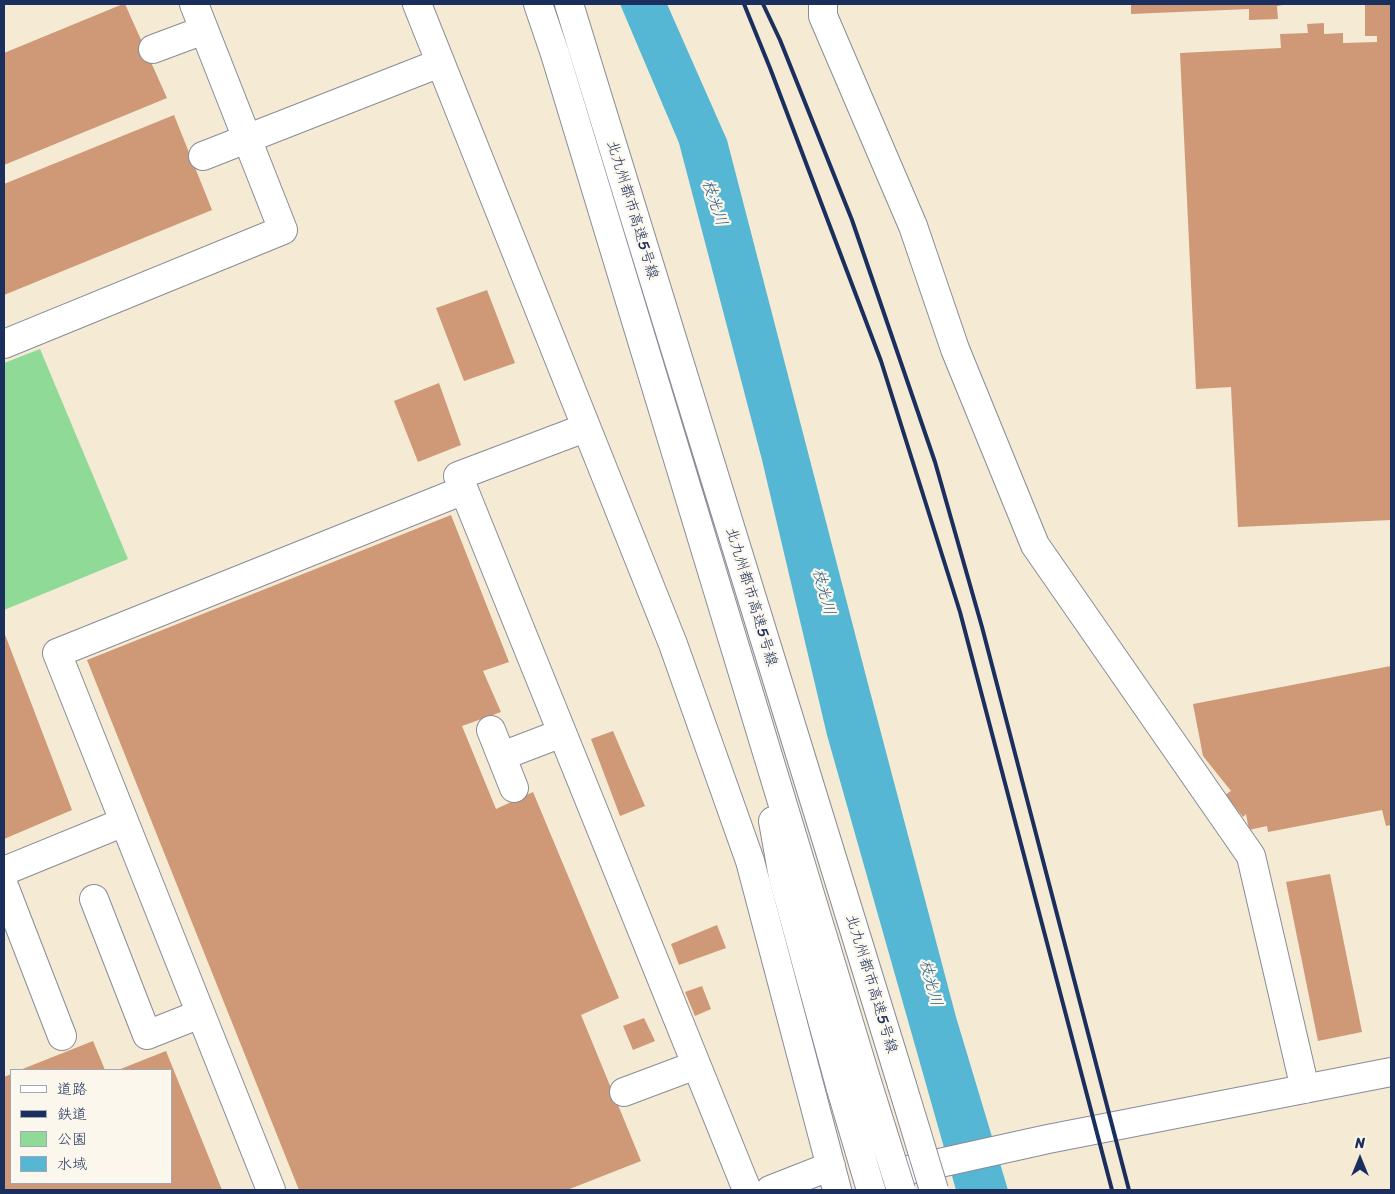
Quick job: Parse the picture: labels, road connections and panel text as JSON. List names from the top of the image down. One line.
{"streets":{"main road":["北九州都市高速5号線"]},"water":["枝光川"],"legend":["道路","鉄道","公園","水域"],"north":"top"}
